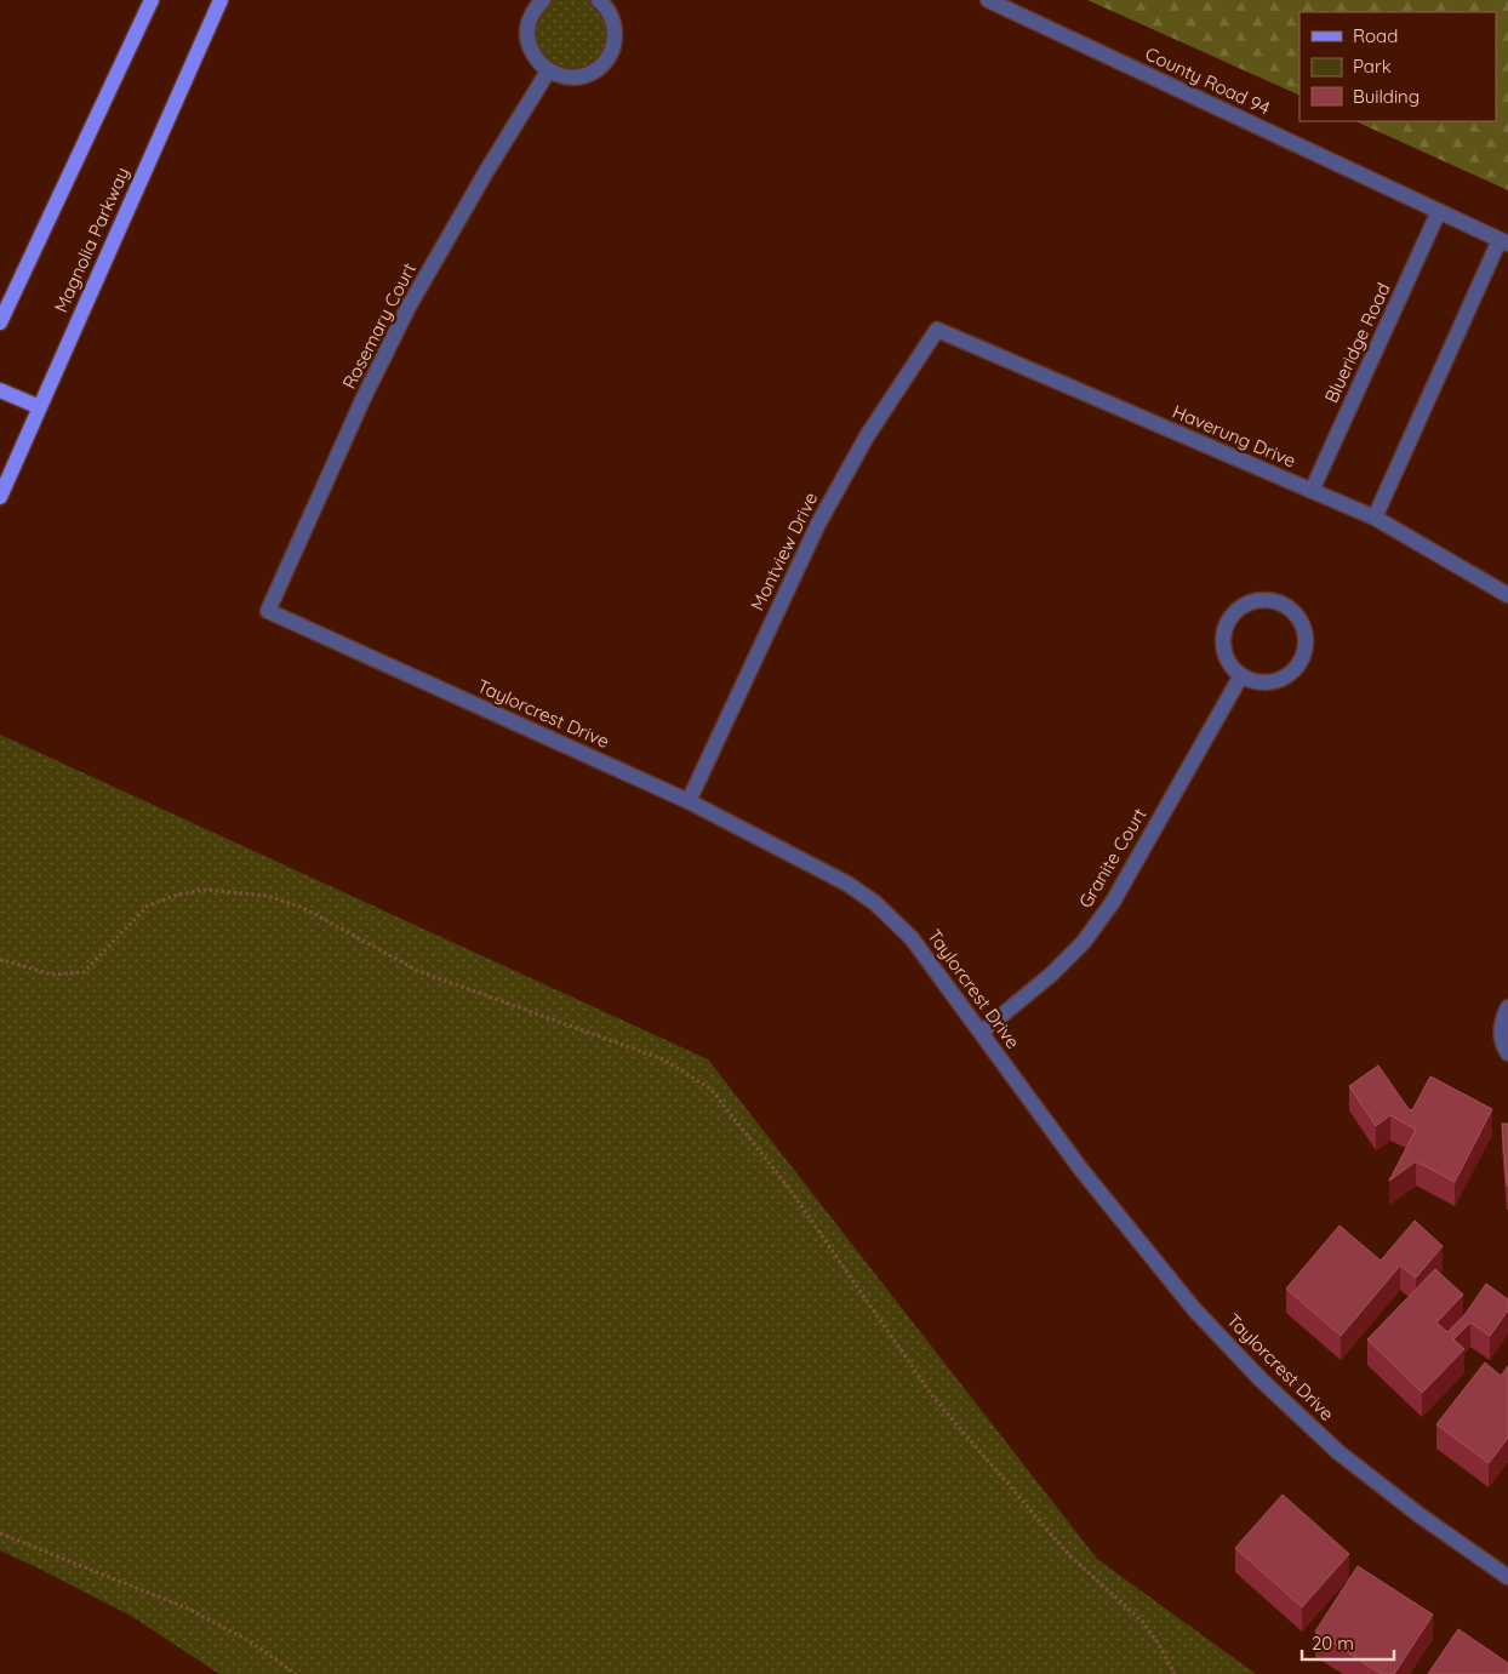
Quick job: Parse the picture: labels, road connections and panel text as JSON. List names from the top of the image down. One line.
{"streets":{"main road":["Magnolia Parkway"],"street":["County Road 94","Rosemary Court","Blueridge Road","Haverung Drive","Montview Drive","Taylorcrest Drive","Granite Court"]},"crossings":[["County Road 94","Blueridge Road"],["Rosemary Court","Taylorcrest Drive"],["Blueridge Road","Haverung Drive"],["Haverung Drive","Montview Drive"],["Montview Drive","Taylorcrest Drive"],["Taylorcrest Drive","Granite Court"]],"legend":["Road","Park","Building"],"scale_bar":"20 m"}
